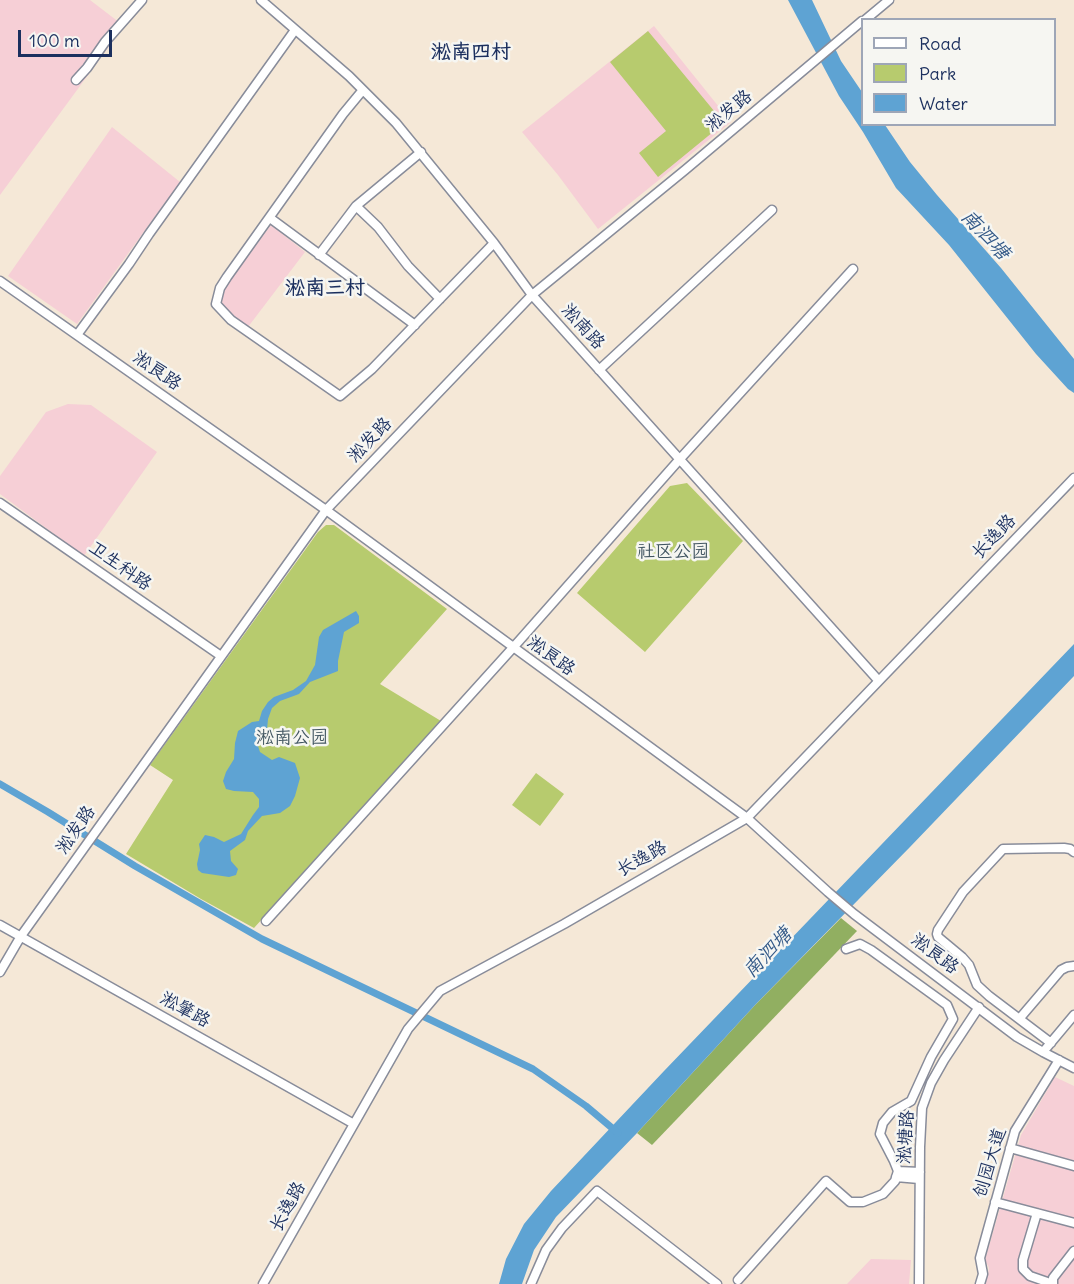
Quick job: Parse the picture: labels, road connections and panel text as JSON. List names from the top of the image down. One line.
{"streets":{"street":["淞发路","淞南路","淞良路","长逸路","卫生科路","淞肇路","淞塘路","创园大道"]},"crossings":[["淞发路","淞南路"],["淞发路","淞良路"],["淞发路","卫生科路"],["淞发路","淞肇路"],["淞南路","长逸路"],["淞良路","长逸路"],["淞良路","淞塘路"],["淞良路","创园大道"],["长逸路","淞肇路"]],"districts":["淞南四村","淞南三村"],"water":["南泗塘"],"parks":["社区公园","淞南公园"],"legend":["Road","Park","Water"],"scale_bar":"100 m"}
